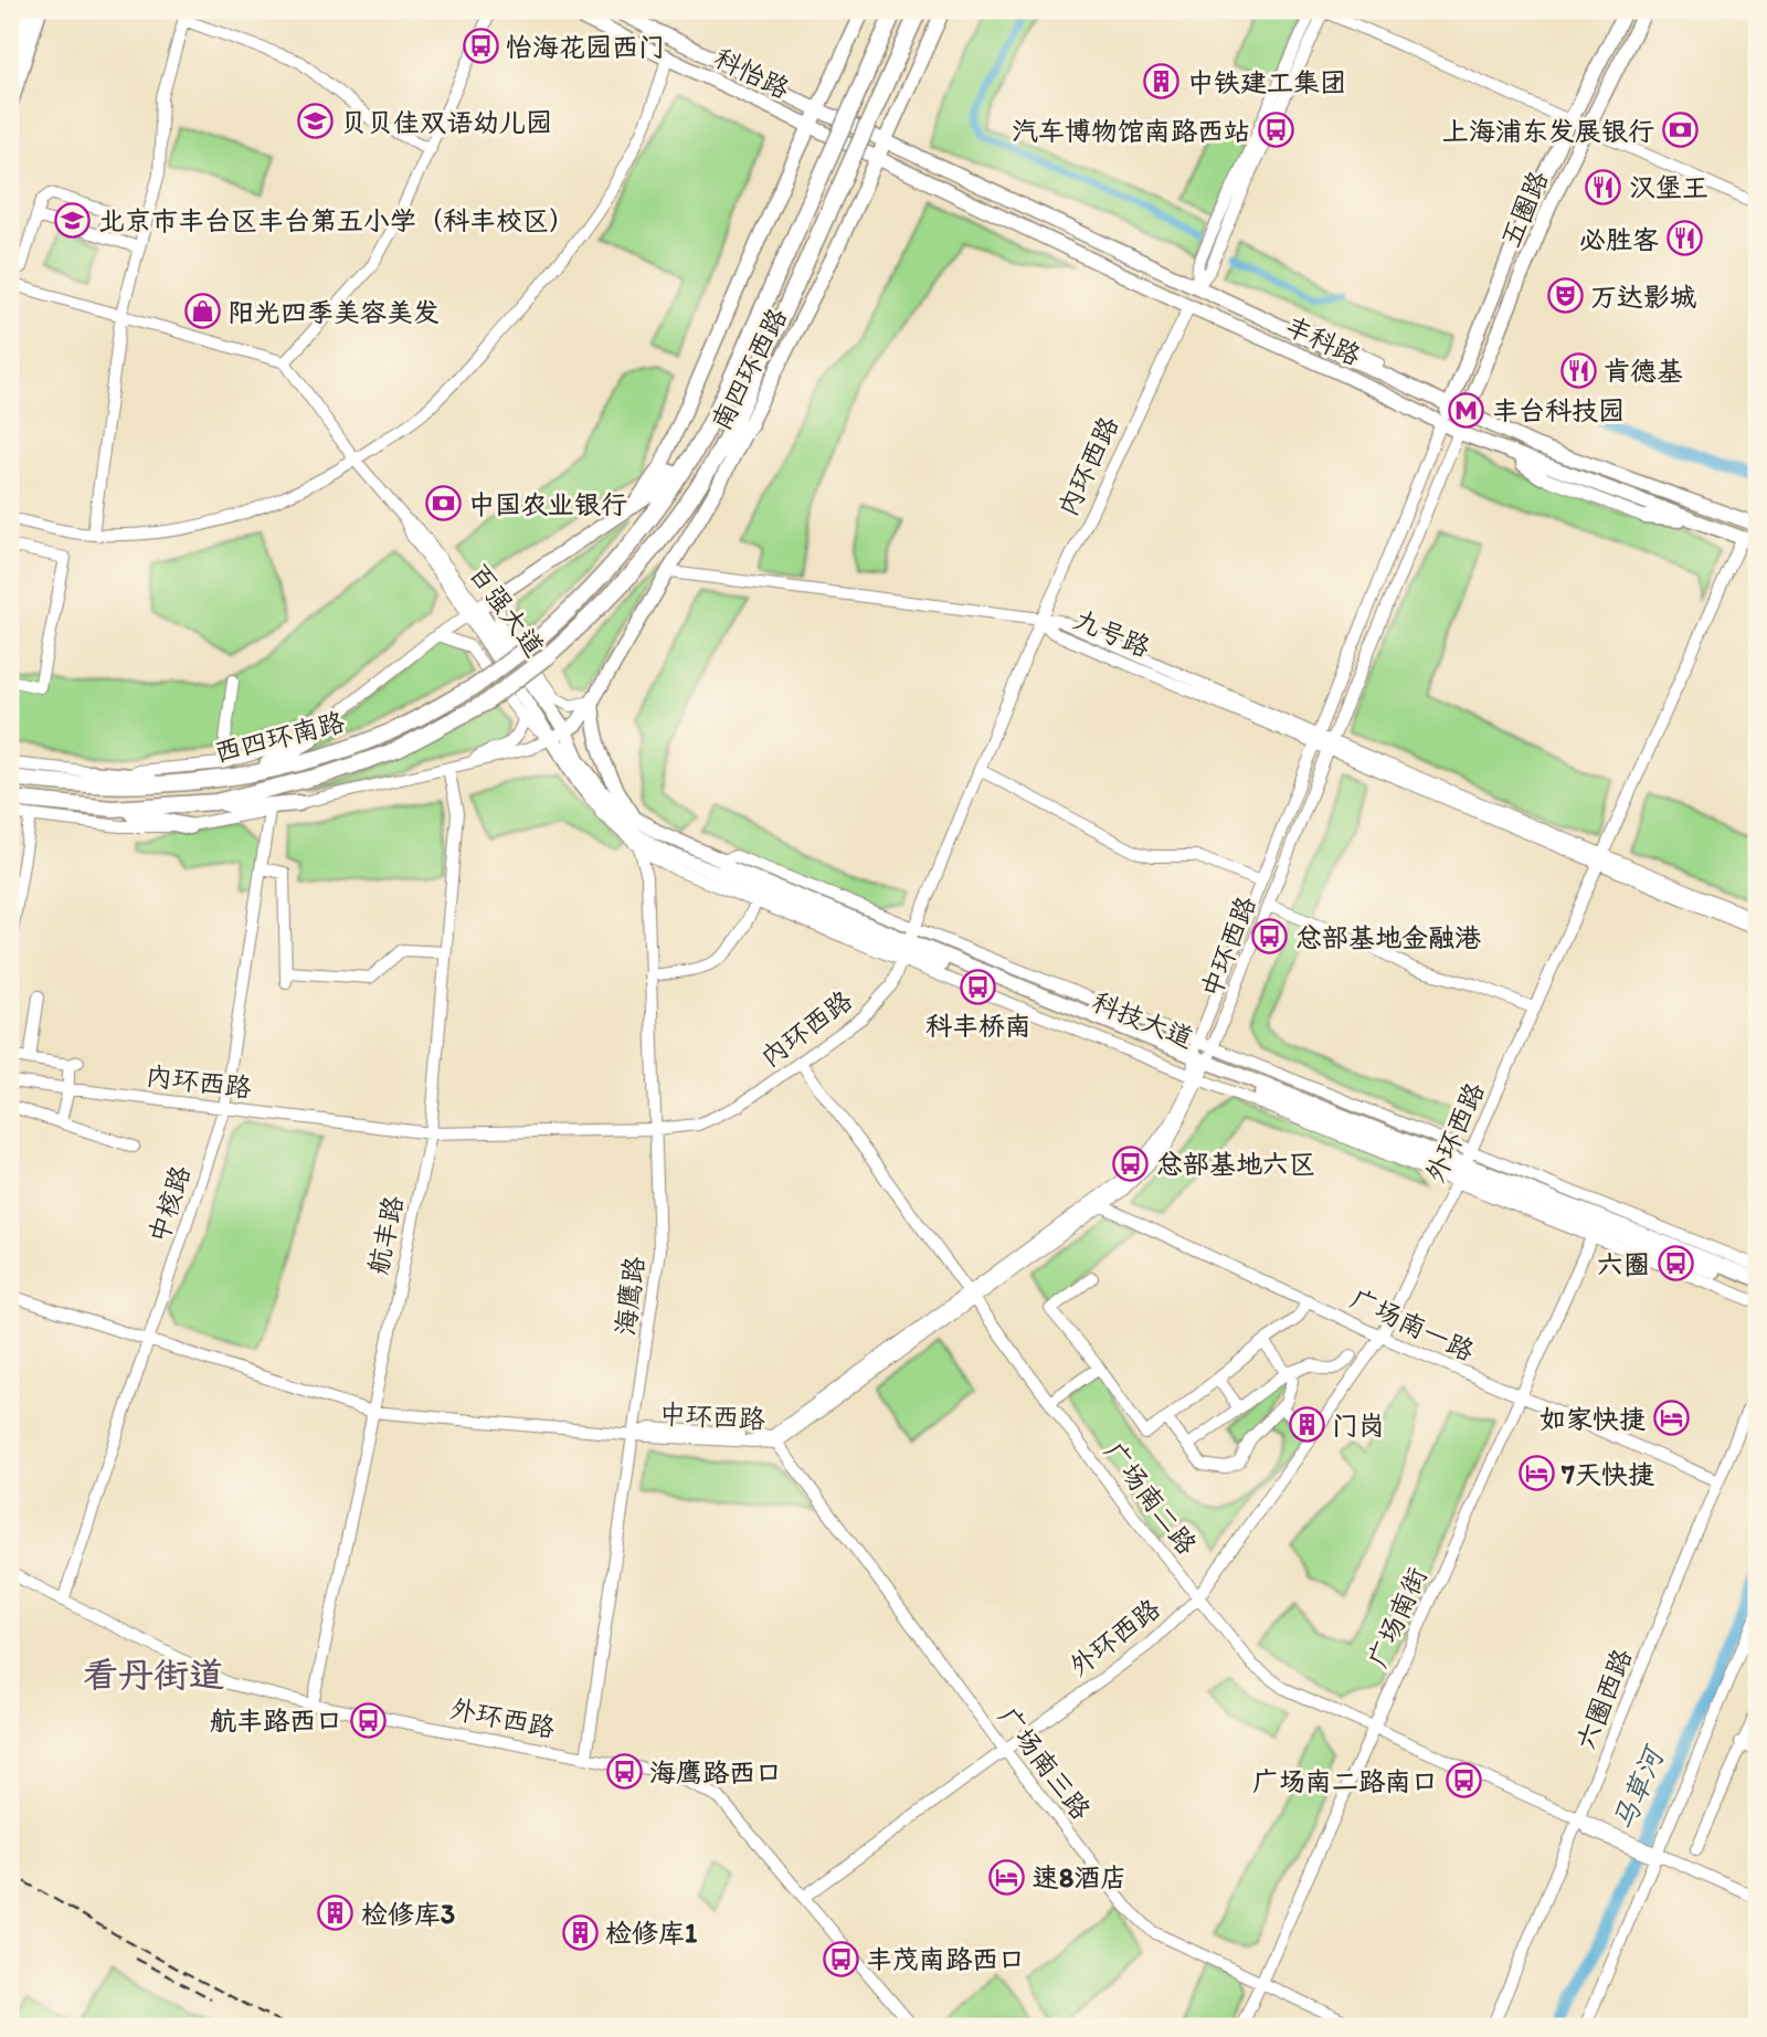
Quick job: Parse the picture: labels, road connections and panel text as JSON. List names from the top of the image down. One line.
{"streets":{"highway":["南四环西路","西四环南路"],"main road":["科怡路","五圈路","丰科路","百强大道","科技大道"],"street":["内环西路","九号路","中环西路","外环西路","中核路","航丰路","海鹰路","广场南一路","广场南二路","广场南街","六圈西路","广场南三路"]},"crossings":[["科怡路","丰科路"],["科怡路","南四环西路"],["五圈路","丰科路"],["五圈路","中环西路"],["丰科路","南四环西路"],["丰科路","内环西路"],["丰科路","中环西路"],["丰科路","外环西路"],["南四环西路","百强大道"],["南四环西路","九号路"],["南四环西路","西四环南路"],["南四环西路","科技大道"],["内环西路","九号路"],["内环西路","科技大道"],["内环西路","中核路"],["内环西路","航丰路"],["内环西路","海鹰路"],["内环西路","广场南二路"],["百强大道","西四环南路"],["百强大道","科技大道"],["九号路","中环西路"],["九号路","外环西路"],["中环西路","科技大道"],["中环西路","中核路"],["中环西路","航丰路"],["中环西路","海鹰路"],["中环西路","广场南一路"],["中环西路","广场南二路"],["中环西路","广场南三路"],["科技大道","外环西路"],["科技大道","海鹰路"],["科技大道","广场南街"],["外环西路","中核路"],["外环西路","航丰路"],["外环西路","海鹰路"],["外环西路","广场南一路"],["外环西路","广场南二路"],["外环西路","广场南三路"],["广场南一路","广场南街"],["广场南一路","六圈西路"],["广场南二路","广场南街"],["广场南二路","六圈西路"],["广场南街","广场南三路"]],"districts":["看丹街道"],"water":["马草河"],"places":{"bus stop":["怡海花园西门","汽车博物馆南路西站","总部基地金融港","科丰桥南","总部基地六区","六圈","航丰路西口","海鹰路西口","广场南二路南口","丰茂南路西口"],"building":["中铁建工集团","门岗","检修库3","检修库1"],"school or university":["贝贝佳双语幼儿园","北京市丰台区丰台第五小学（科丰校区）"],"bank":["上海浦东发展银行","中国农业银行"],"restaurant":["汉堡王","必胜客","肯德基"],"theatre":["万达影城"],"shop":["阳光四季美容美发"],"metro station":["丰台科技园"],"hotel":["如家快捷","7天快捷","速8酒店"]}}
